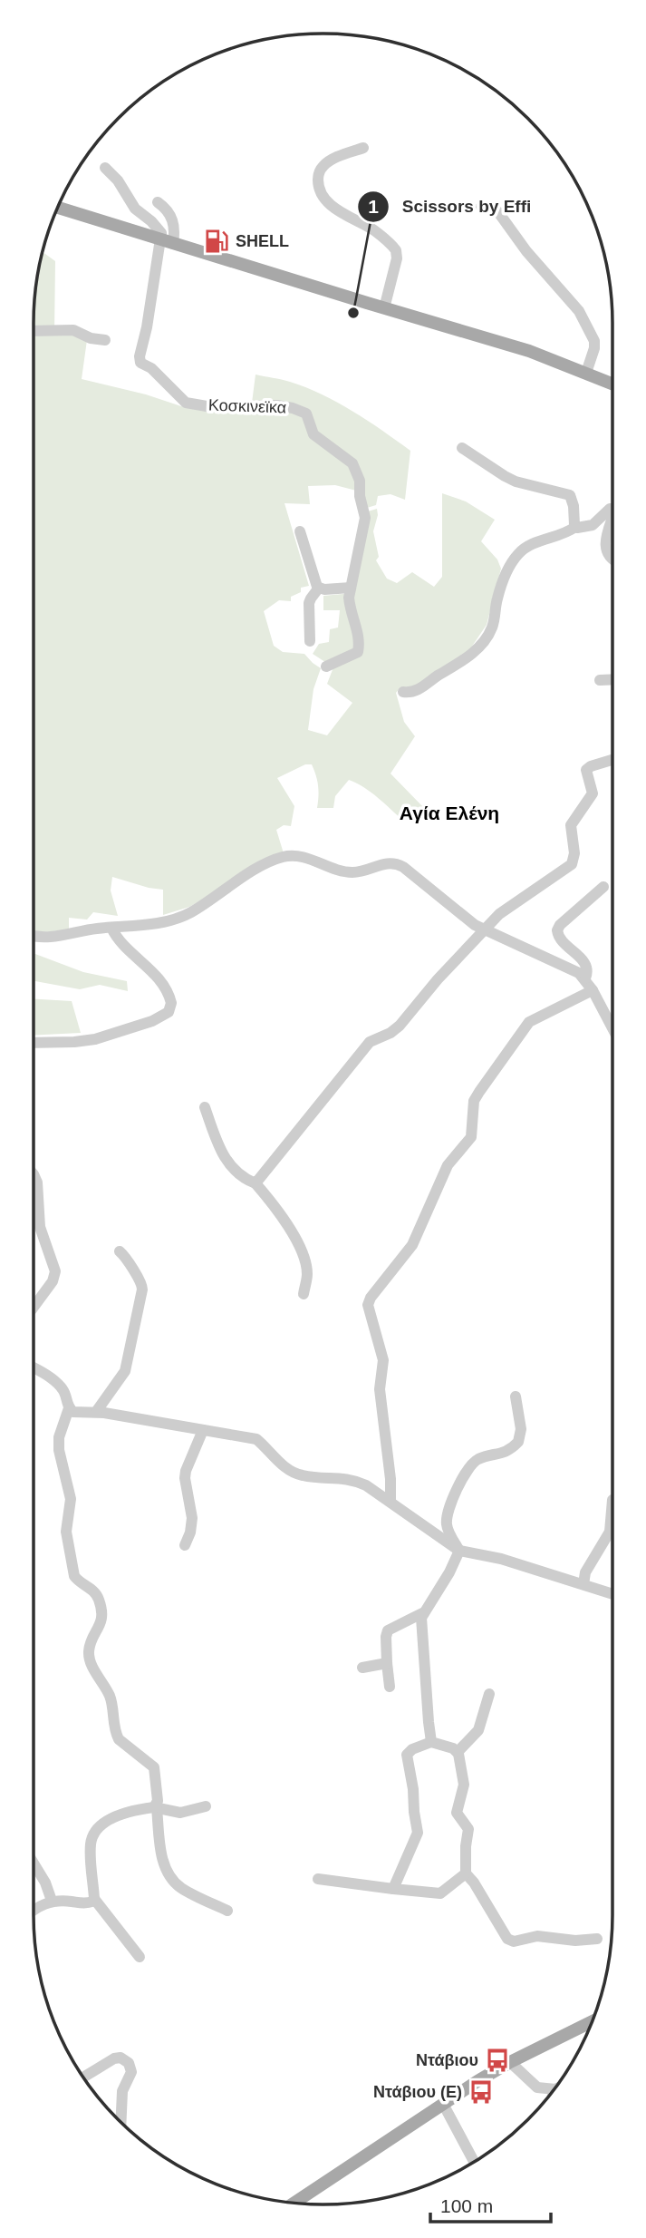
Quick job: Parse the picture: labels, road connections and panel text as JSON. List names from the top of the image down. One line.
{"streets":{"street":["Κοσκινεϊκα"]},"districts":["Αγία Ελένη"],"places":{"fuel station":["SHELL"],"other":["Scissors by Effi"],"bus stop":["Ντάβιου","Ντάβιου (E)"]},"scale_bar":"100 m"}
